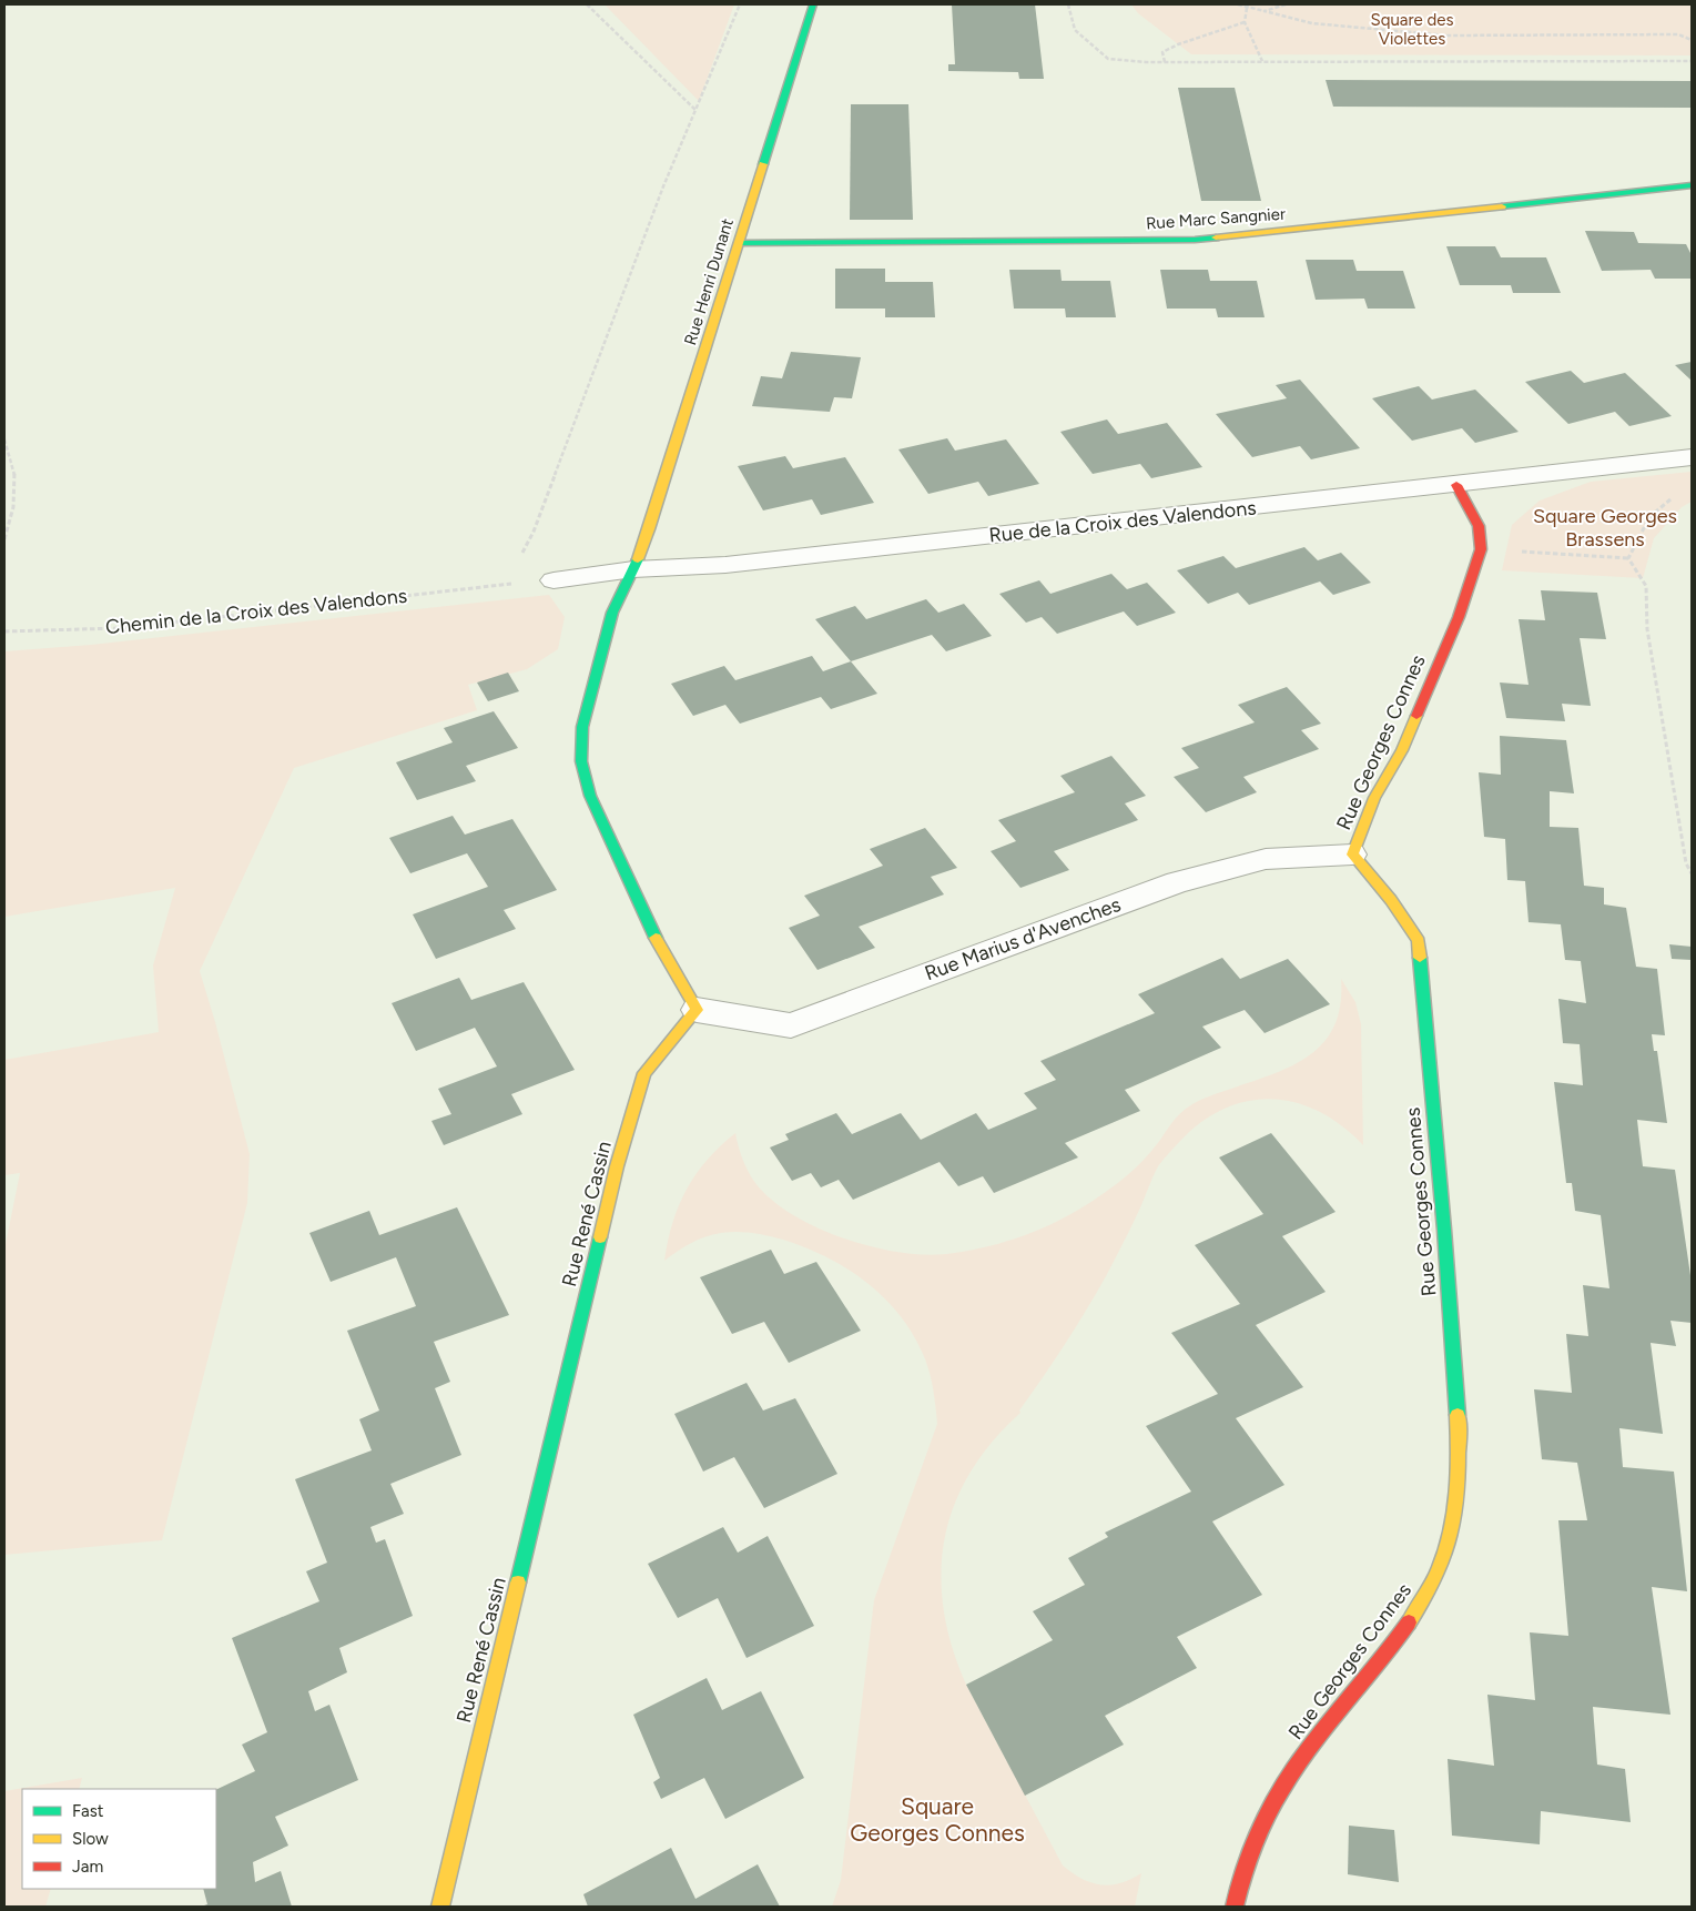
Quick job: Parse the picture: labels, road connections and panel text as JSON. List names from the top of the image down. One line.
{"streets":{"street":["Rue Marc Sangnier","Rue Henri Dunant","Rue de la Croix des Valendons","Rue Georges Connes","Rue Marius d'Avenches","Rue René Cassin"],"path":["Chemin de la Croix des Valendons"]},"crossings":[["Rue Marc Sangnier","Rue Henri Dunant"],["Rue Henri Dunant","Rue de la Croix des Valendons"],["Rue de la Croix des Valendons","Rue Georges Connes"],["Rue Georges Connes","Rue Marius d'Avenches"],["Rue Marius d'Avenches","Rue René Cassin"]],"parks":["Square des Violettes","Square Georges Brassens","Square Georges Connes"],"legend":["Fast","Slow","Jam"]}
